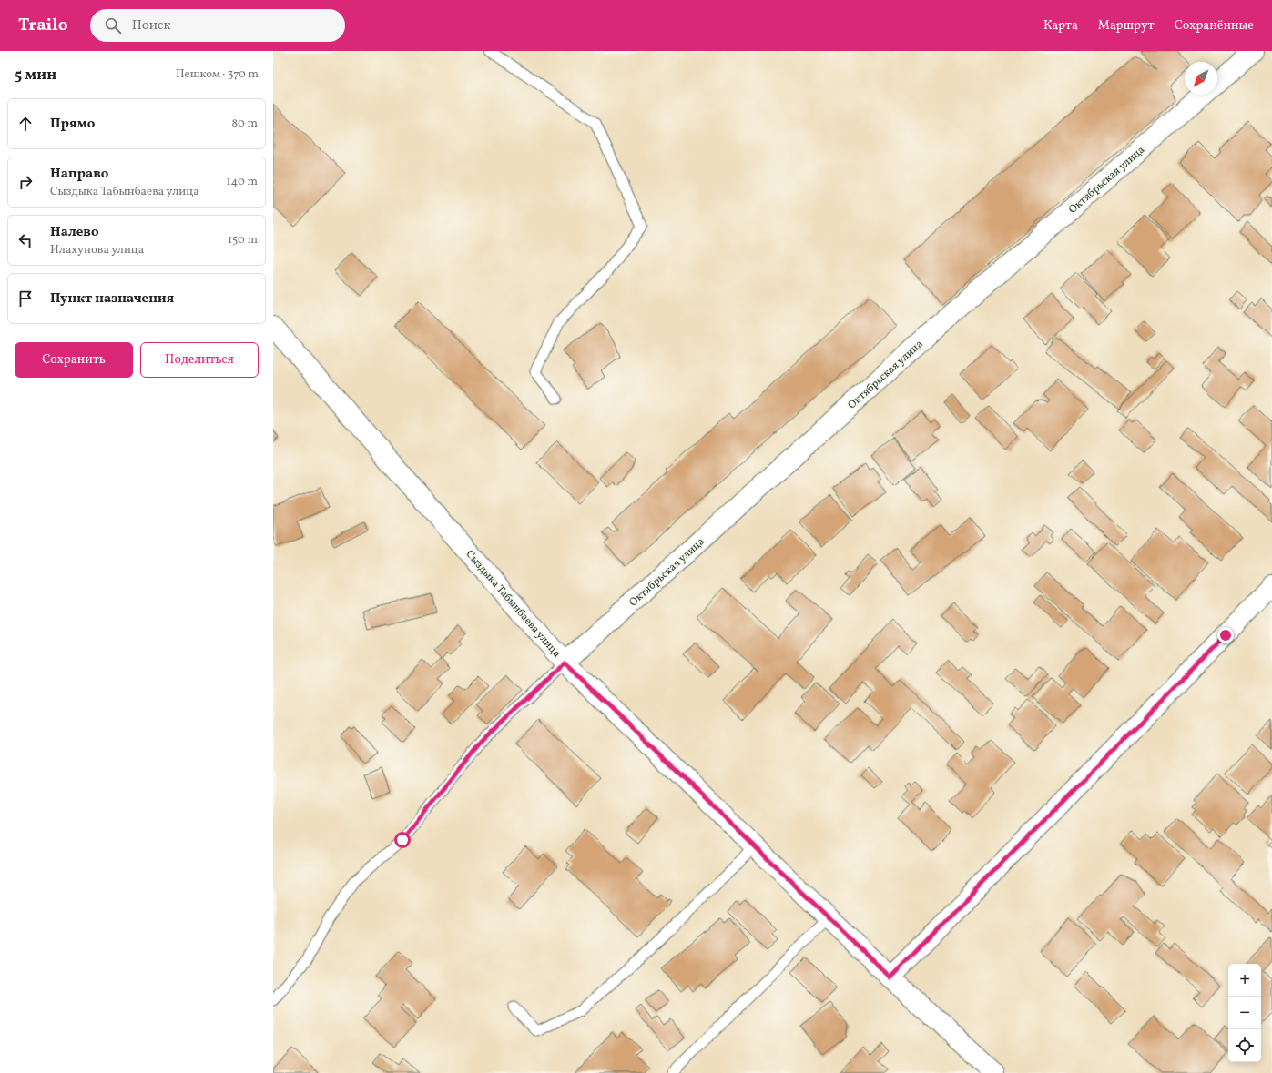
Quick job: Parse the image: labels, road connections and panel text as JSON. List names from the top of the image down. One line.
{"streets":{"street":["Октябрьская улица","Сыздыка Табынбаева улица"]},"crossings":[["Октябрьская улица","Сыздыка Табынбаева улица"]],"north":"bottom left","page":{"header":"Trailo","search":"Поиск","nav":["Карта","Маршрут","Сохранённые"],"heading":["5 мин","Пешком · 370 m"],"list":[["Прямо","80 m"],["Направо","Сыздыка Табынбаева улица","140 m"],["Налево","Илахунова улица","150 m"],"Пункт назначения"],"buttons":["Сохранить","Поделиться"],"map_buttons":["+","−"]}}
